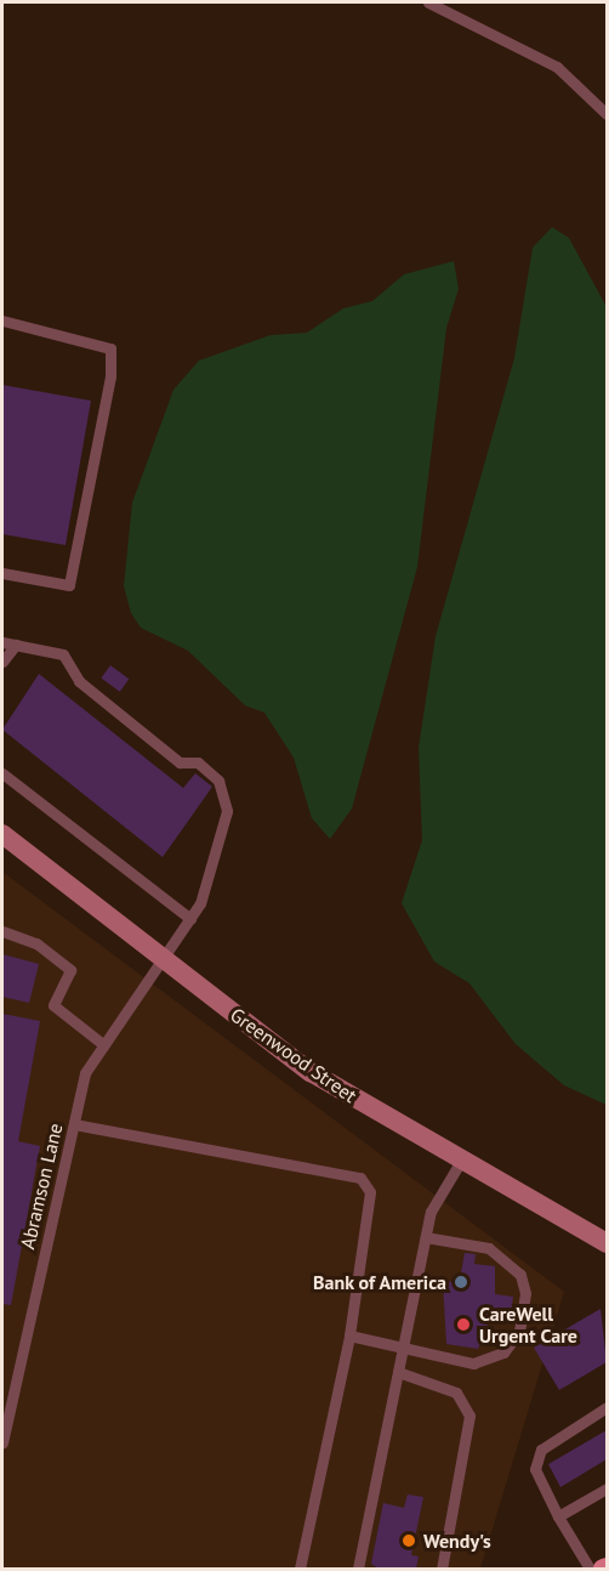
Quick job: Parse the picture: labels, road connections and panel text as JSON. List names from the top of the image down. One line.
{"streets":{"main road":["Greenwood Street"],"lane":["Abramson Lane"]},"crossings":[["Greenwood Street","Abramson Lane"]],"places":["Bank of America","CareWell Urgent Care","Wendy's"]}
